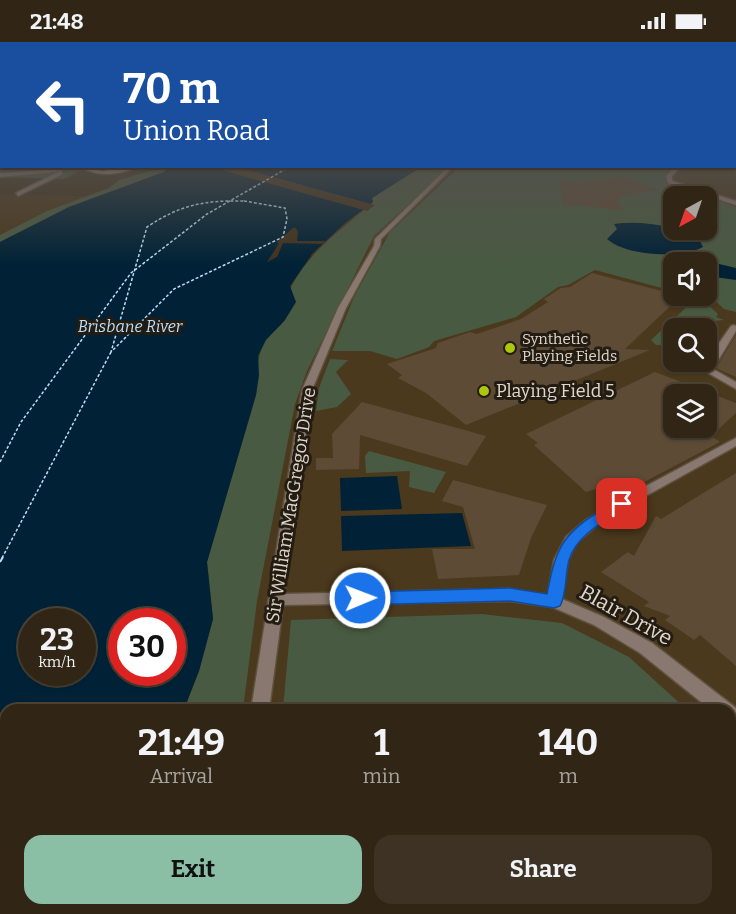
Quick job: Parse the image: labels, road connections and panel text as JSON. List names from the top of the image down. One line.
{"streets":{"street":["Sir William MacGregor Drive","Blair Drive"]},"crossings":[["Sir William MacGregor Drive","Blair Drive"]],"water":["Brisbane River"],"places":["Synthetic Playing Fields","Playing Field 5"],"north":"bottom left","page":{"status":"21:48","turn":["70 m","Union Road"],"speed":"23 km/h","limit":"30","eta":["21:49","Arrival","1","min","140","m"],"buttons":["Exit","Share"]}}
